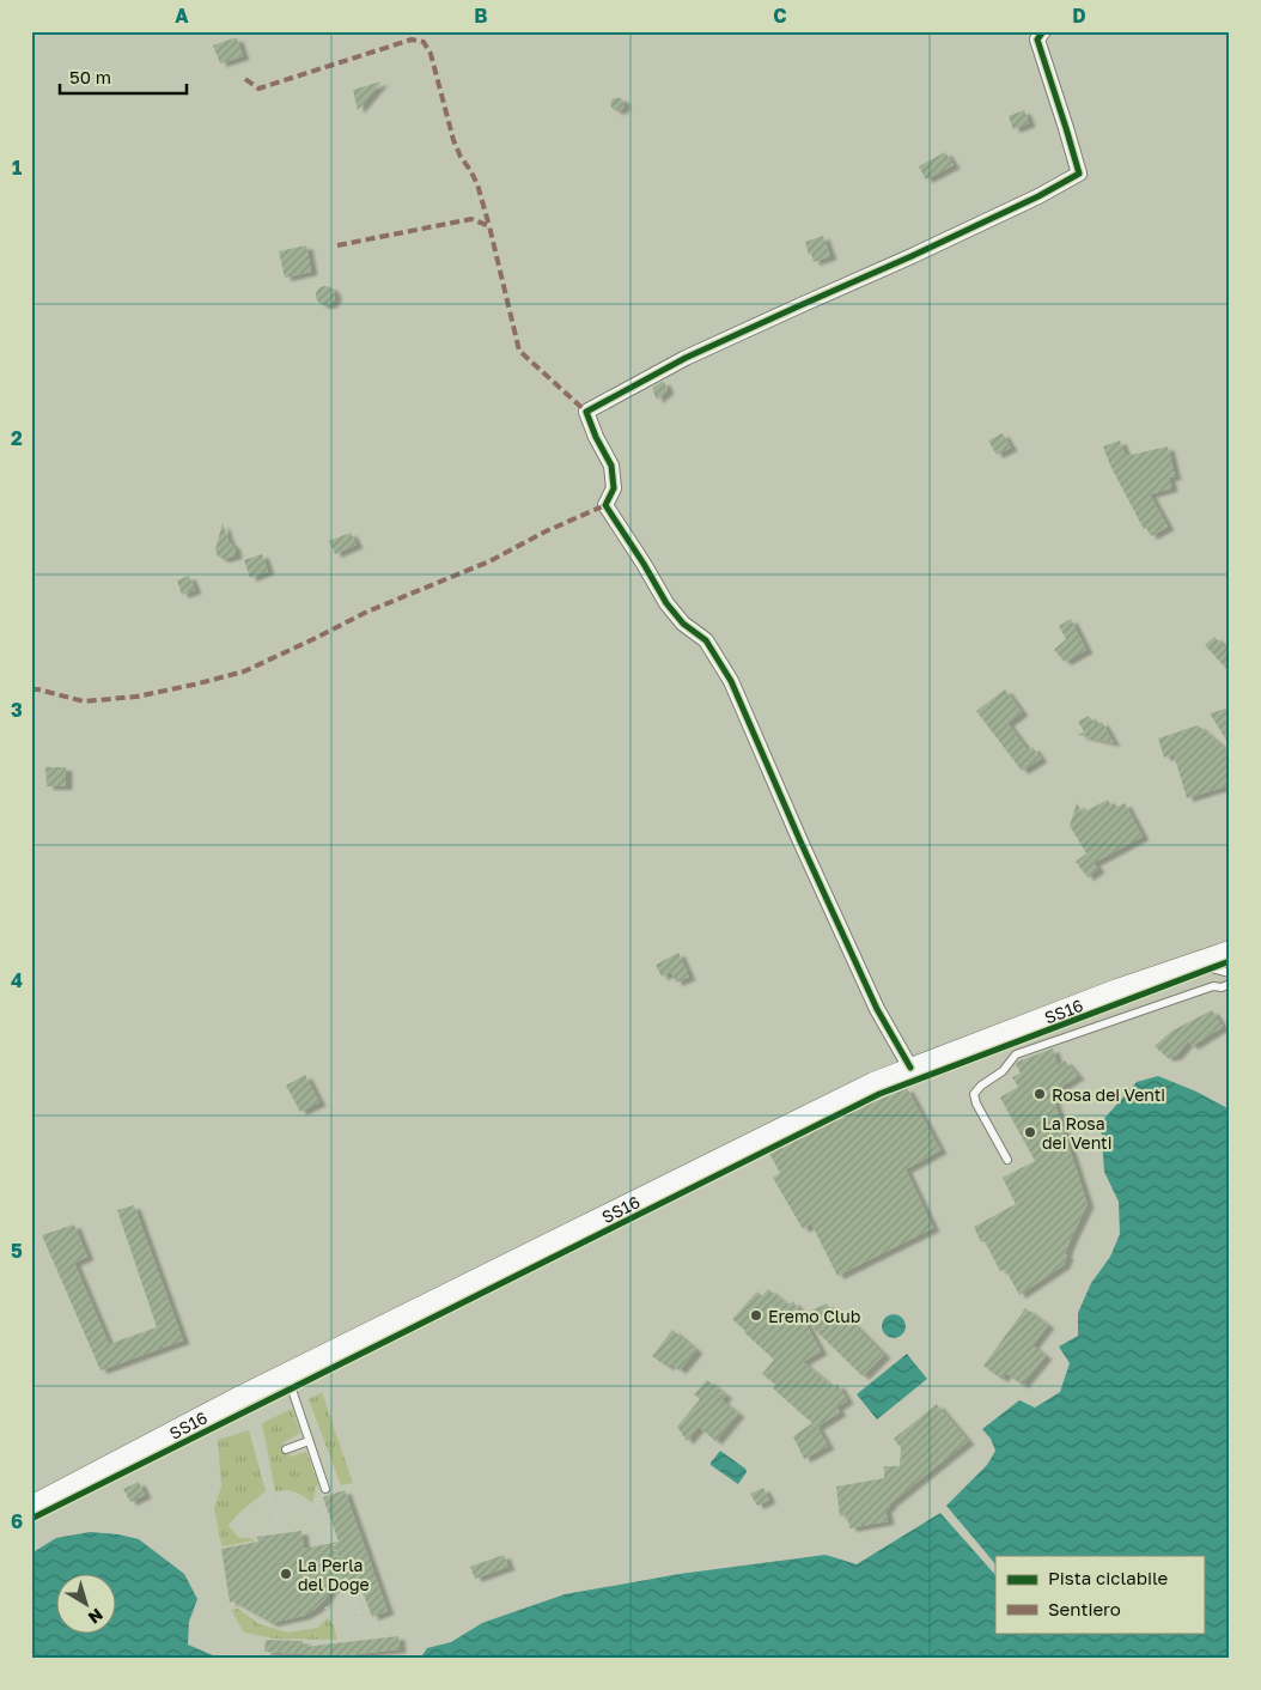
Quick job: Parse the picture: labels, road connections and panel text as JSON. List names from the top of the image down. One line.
{"streets":{"main road":["SS16"]},"places":["Rosa dei Venti","La Rosa dei Venti","Eremo Club","La Perla del Doge"],"legend":["Pista ciclabile","Sentiero"],"scale_bar":"50 m","north":"bottom right","grid":{"columns":["A","B","C","D"],"rows":["1","2","3","4","5","6"]}}
